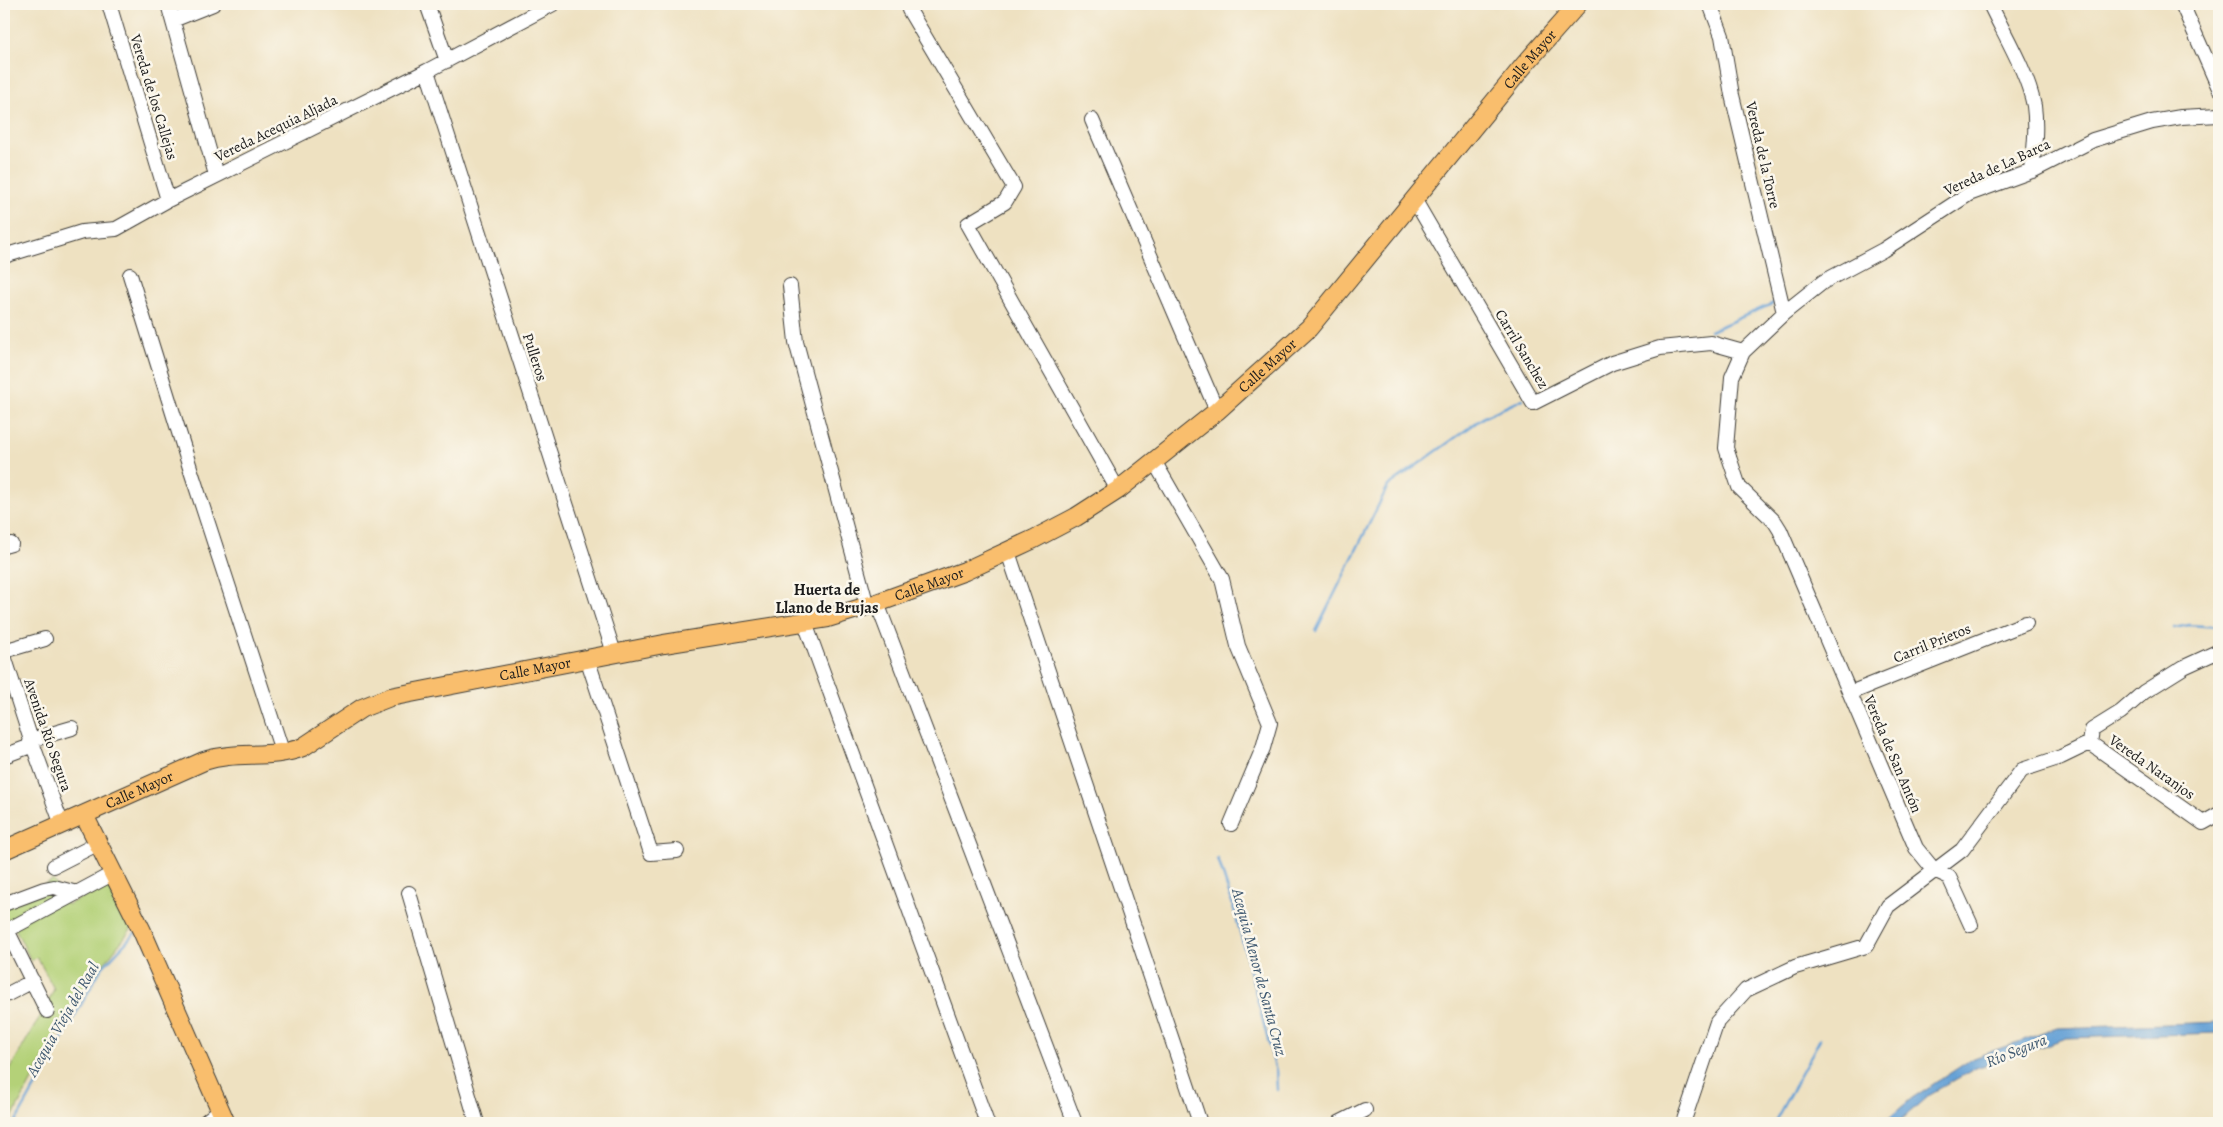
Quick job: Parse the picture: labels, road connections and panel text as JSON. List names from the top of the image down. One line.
{"streets":{"main road":["Calle Mayor"],"street":["Vereda de los Callejas","Vereda Acequia Aljada","Vereda de la Torre","Vereda de La Barca","Carril Sanchez","Pulleros","Carril Prietos","Avenida Río Segura","Vereda de San Antón","Vereda Naranjos"]},"crossings":[["Calle Mayor","Carril Sanchez"],["Calle Mayor","Pulleros"],["Calle Mayor","Avenida Río Segura"],["Vereda de los Callejas","Vereda Acequia Aljada"],["Vereda Acequia Aljada","Pulleros"],["Vereda de la Torre","Vereda de La Barca"],["Vereda de la Torre","Vereda de San Antón"],["Vereda de La Barca","Vereda de San Antón"],["Carril Sanchez","Vereda de San Antón"],["Carril Prietos","Vereda de San Antón"],["Vereda de San Antón","Vereda Naranjos"]],"districts":["Huerta de Llano de Brujas"],"water":["Acequia Menor de Santa Cruz","Acequia Vieja del Raal","Río Segura"]}
